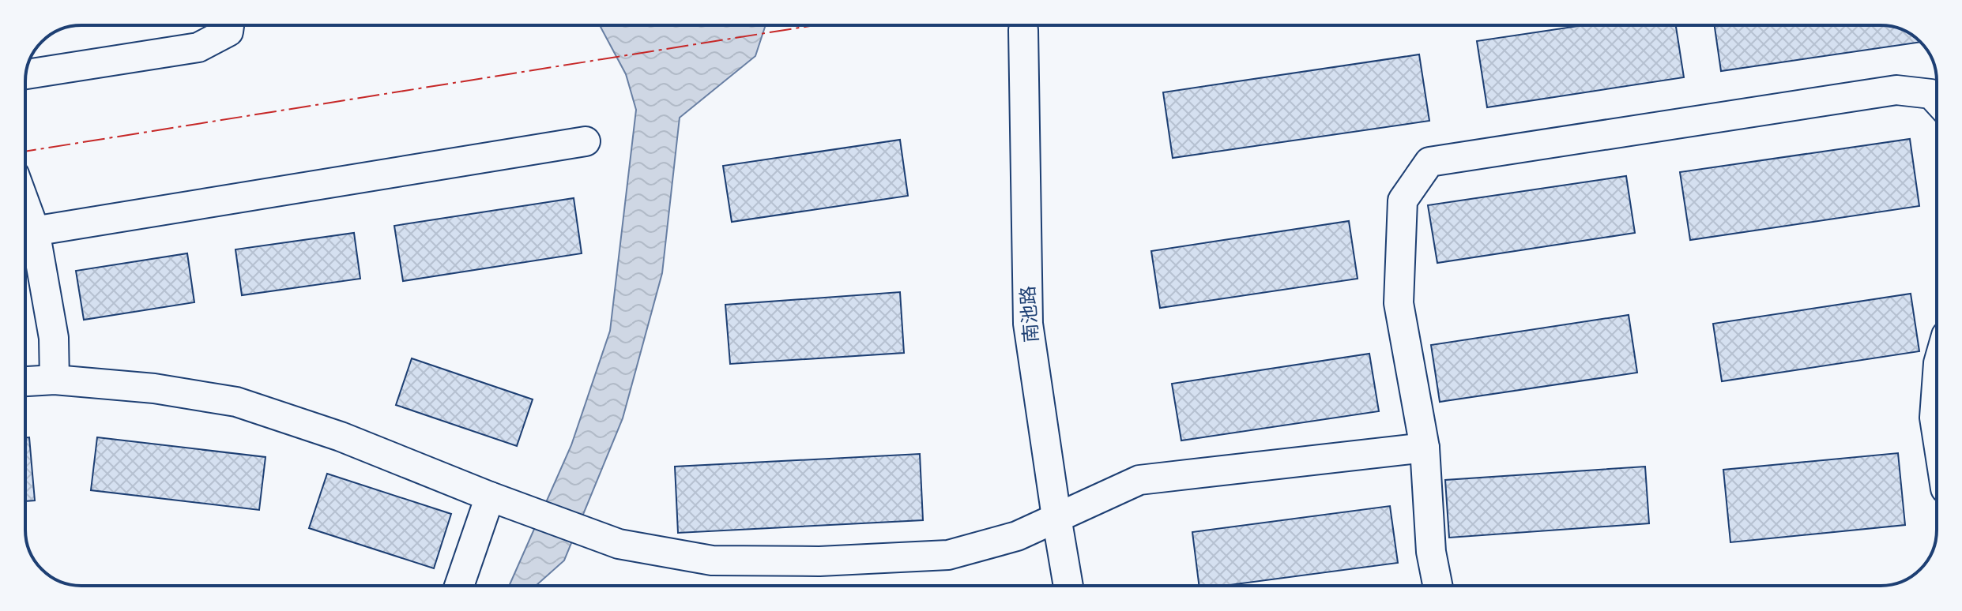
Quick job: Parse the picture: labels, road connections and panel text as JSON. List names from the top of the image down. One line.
{"streets":{"street":["南池路"]}}
